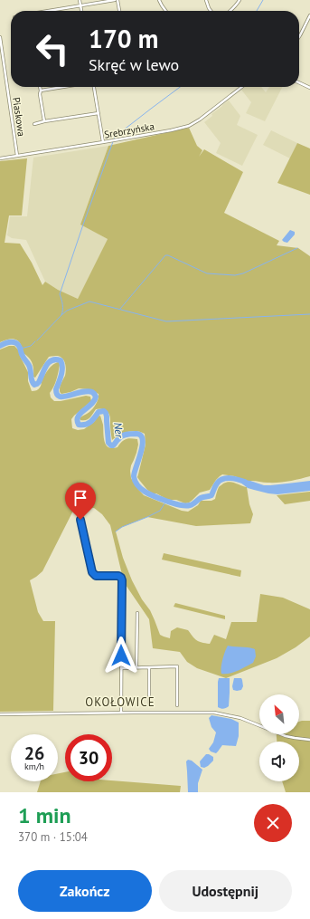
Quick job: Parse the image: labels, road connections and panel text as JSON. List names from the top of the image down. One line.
{"streets":{"street":["Piaskowa","Srebrzyńska"]},"crossings":[["Piaskowa","Srebrzyńska"]],"districts":["OKOŁOWICE"],"water":["Ner"],"north":"top left","page":{"turn":["170 m","Skręć w lewo"],"speed":"26 km/h","limit":"30","heading":["1 min","370 m · 15:04"],"buttons":["Zakończ","Udostępnij"]}}
